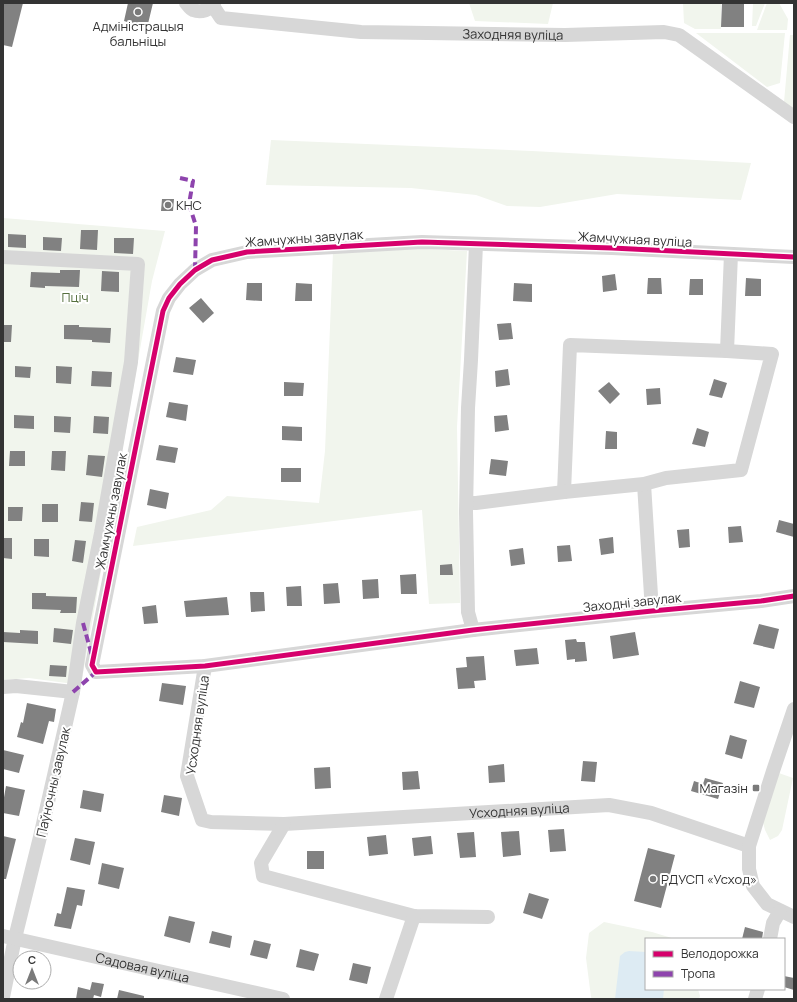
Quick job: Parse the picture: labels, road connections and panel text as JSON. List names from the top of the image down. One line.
{"streets":{"street":["Заходняя вуліца","Жамчужны завулак","Жамчужная вуліца","Заходні завулак","Усходняя вуліца","Паўночны завулак","Садовая вуліца"]},"crossings":[["Жамчужны завулак","Жамчужная вуліца"],["Жамчужны завулак","Заходні завулак"],["Жамчужны завулак","Усходняя вуліца"],["Паўночны завулак","Садовая вуліца"]],"parks":["Пціч"],"places":{"other":["Адміністрацыя бальніцы","КНС","РДУСП «Усход»"],"transit":["Магазін"]},"legend":["Велодорожка","Тропа"],"north":"top"}
